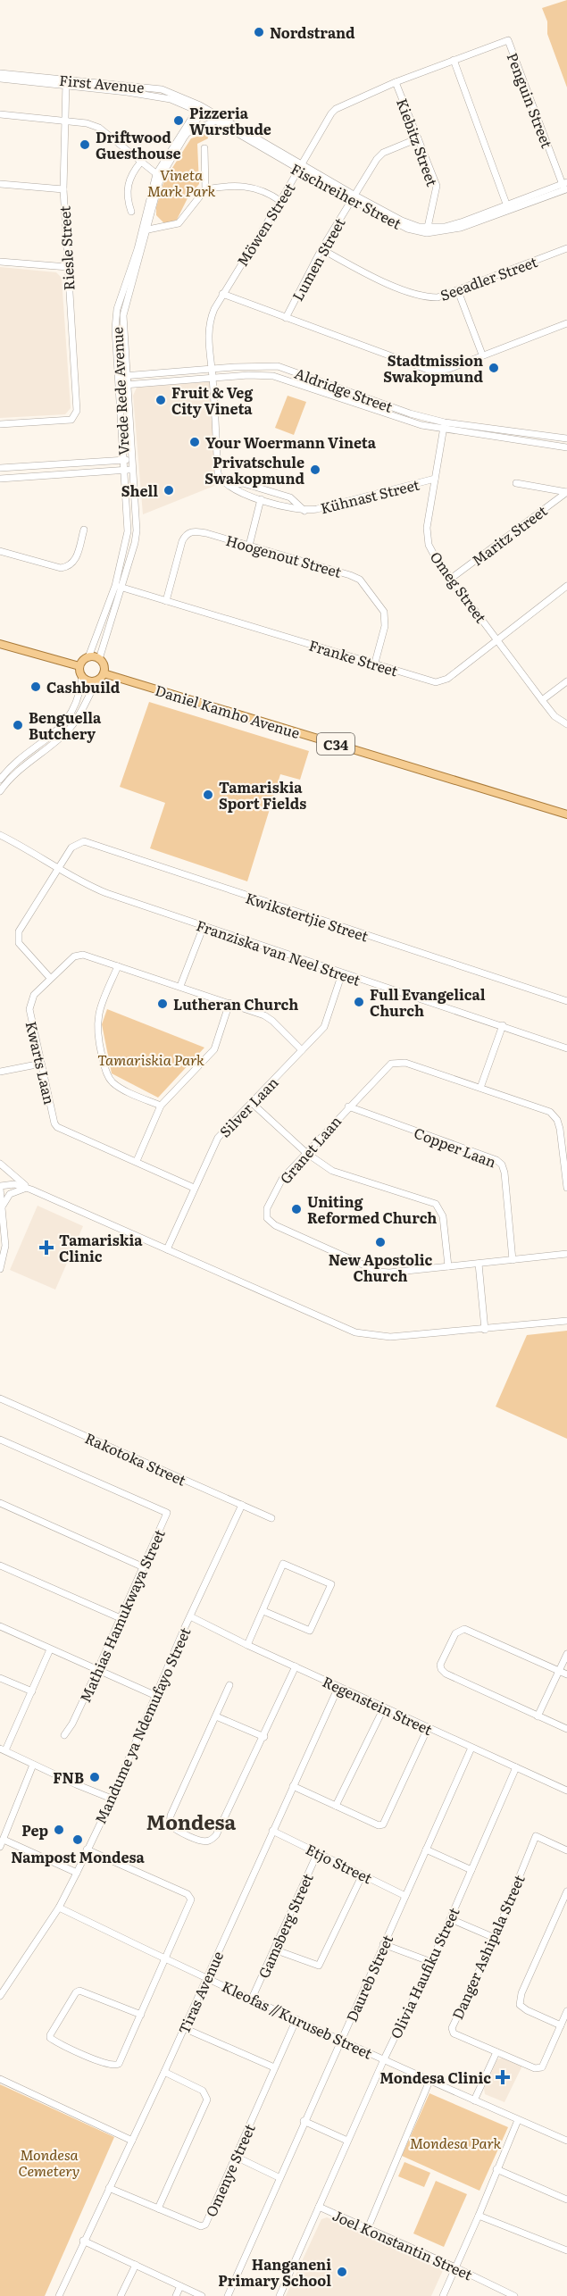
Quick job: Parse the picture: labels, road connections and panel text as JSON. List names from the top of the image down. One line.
{"streets":{"main road":["Daniel Kamho Avenue","C34"],"street":["First Avenue","Penguin Street","Kiebitz Street","Fischreiher Street","Möwen Street","Riesle Street","Lumen Street","Seeadler Street","Aldridge Street","Vrede Rede Avenue","Kühnast Street","Maritz Street","Hoogenout Street","Omeg Street","Franke Street","Kwikstertjie Street","Franziska van Neel Street","Kwarts Laan","Silver Laan","Copper Laan","Granet Laan","Rakotoka Street","Mathias Hamukwaya Street","Regenstein Street","Mandume ya Ndemufayo Street","Etjo Street","Gamsberg Street","Danger Ashipala Street","Olivia Haufiku Street","Daureb Street","Tiras Avenue","Kleofas //Kuruseb Street","Omenye Street","Joel Konstantin Street"]},"crossings":[["First Avenue","Fischreiher Street"],["First Avenue","Riesle Street"],["First Avenue","Vrede Rede Avenue"],["Penguin Street","Fischreiher Street"],["Penguin Street","Möwen Street"],["Kiebitz Street","Fischreiher Street"],["Kiebitz Street","Möwen Street"],["Kiebitz Street","Lumen Street"],["Fischreiher Street","Möwen Street"],["Fischreiher Street","Lumen Street"],["Fischreiher Street","Vrede Rede Avenue"],["Möwen Street","Aldridge Street"],["Lumen Street","Seeadler Street"],["Aldridge Street","Vrede Rede Avenue"],["Aldridge Street","Omeg Street"],["Vrede Rede Avenue","Franke Street"],["Vrede Rede Avenue","Daniel Kamho Avenue"],["Kühnast Street","Omeg Street"],["Maritz Street","Omeg Street"],["Hoogenout Street","Franke Street"],["Omeg Street","Franke Street"],["Kwikstertjie Street","Franziska van Neel Street"],["Kwikstertjie Street","Kwarts Laan"],["Franziska van Neel Street","Silver Laan"],["Kwarts Laan","Silver Laan"],["Copper Laan","Granet Laan"],["Rakotoka Street","Mandume ya Ndemufayo Street"],["Regenstein Street","Mandume ya Ndemufayo Street"],["Regenstein Street","Olivia Haufiku Street"],["Regenstein Street","Daureb Street"],["Regenstein Street","Tiras Avenue"],["Mandume ya Ndemufayo Street","Kleofas //Kuruseb Street"],["Etjo Street","Gamsberg Street"],["Etjo Street","Daureb Street"],["Etjo Street","Tiras Avenue"],["Gamsberg Street","Kleofas //Kuruseb Street"],["Olivia Haufiku Street","Kleofas //Kuruseb Street"],["Olivia Haufiku Street","Joel Konstantin Street"],["Daureb Street","Kleofas //Kuruseb Street"],["Tiras Avenue","Kleofas //Kuruseb Street"],["Tiras Avenue","Omenye Street"],["Kleofas //Kuruseb Street","Omenye Street"]],"districts":["Mondesa"],"parks":["Vineta Mark Park","Tamariskia Park","Mondesa Park","Mondesa Cemetery"],"places":{"other":["Nordstrand","Pizzeria Wurstbude","Driftwood Guesthouse","Stadtmission Swakopmund","Fruit & Veg City Vineta","Your Woermann Vineta","Privatschule Swakopmund","Shell","Cashbuild","Benguella Butchery","Tamariskia Sport Fields","Full Evangelical Church","Lutheran Church","Uniting Reformed Church","New Apostolic Church","FNB","Pep","Nampost Mondesa","Hanganeni Primary School"],"health":["Tamariskia Clinic","Mondesa Clinic"]}}
